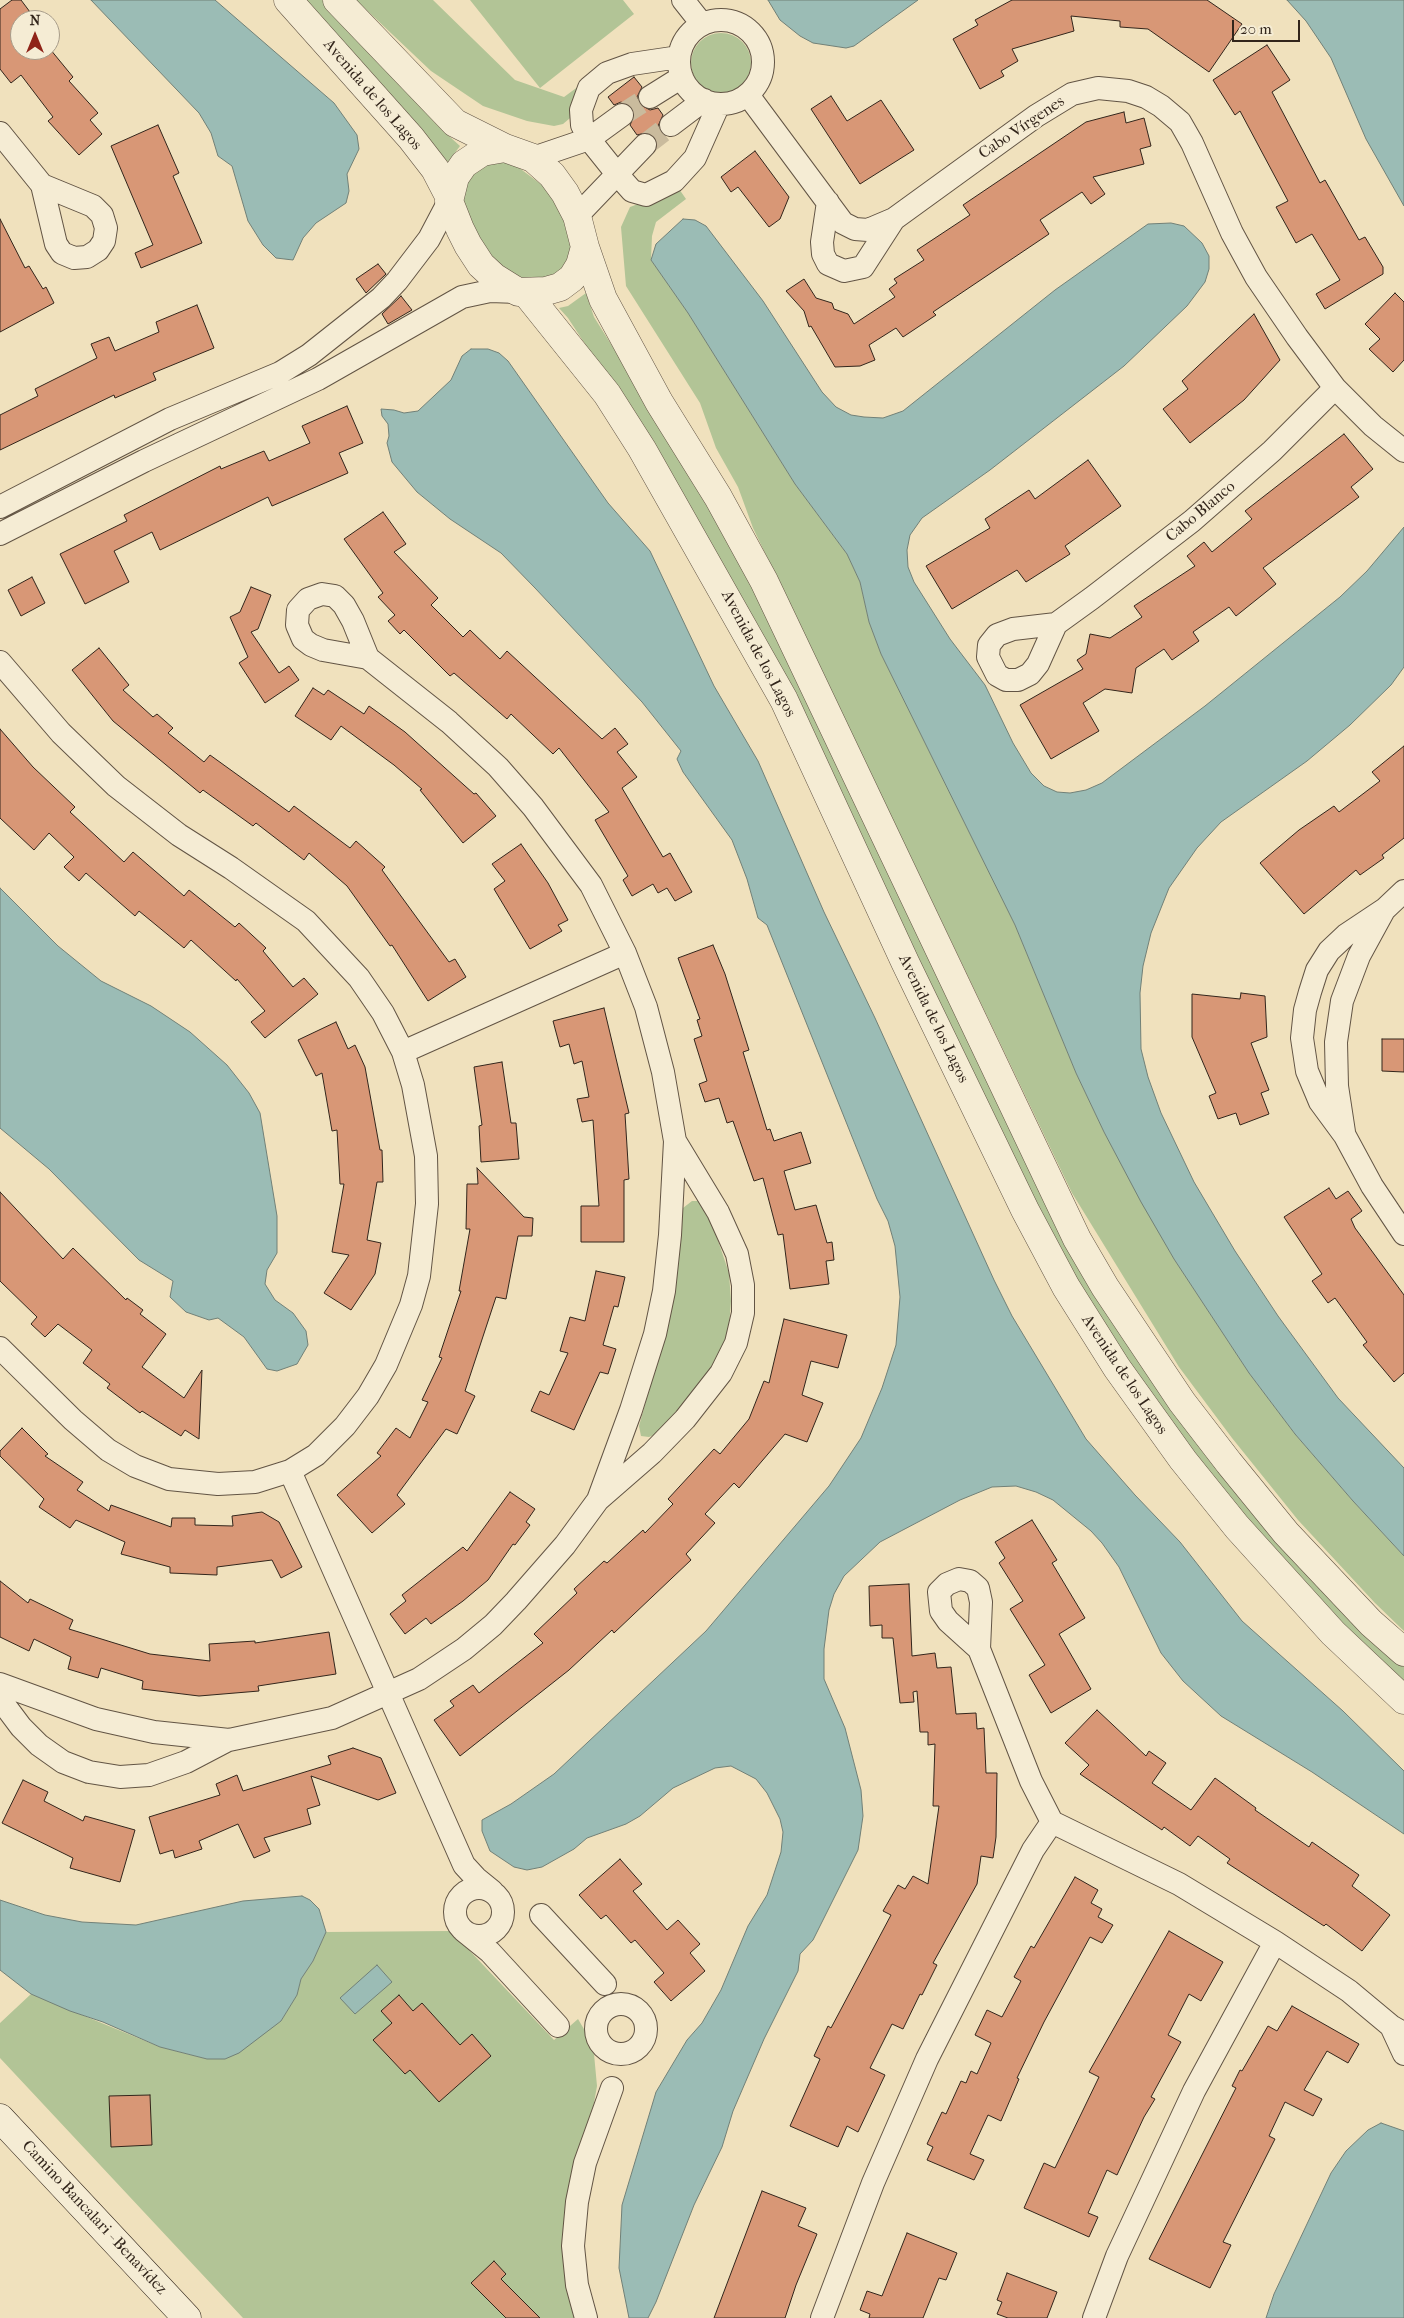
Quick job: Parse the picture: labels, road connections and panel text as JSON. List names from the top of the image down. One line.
{"streets":{"street":["Avenida de los Lagos","Cabo Vírgenes","Cabo Blanco","Camino Bancalari - Benavídez"]},"crossings":[["Cabo Vírgenes","Cabo Blanco"]],"scale_bar":"20 m","north":"top"}
